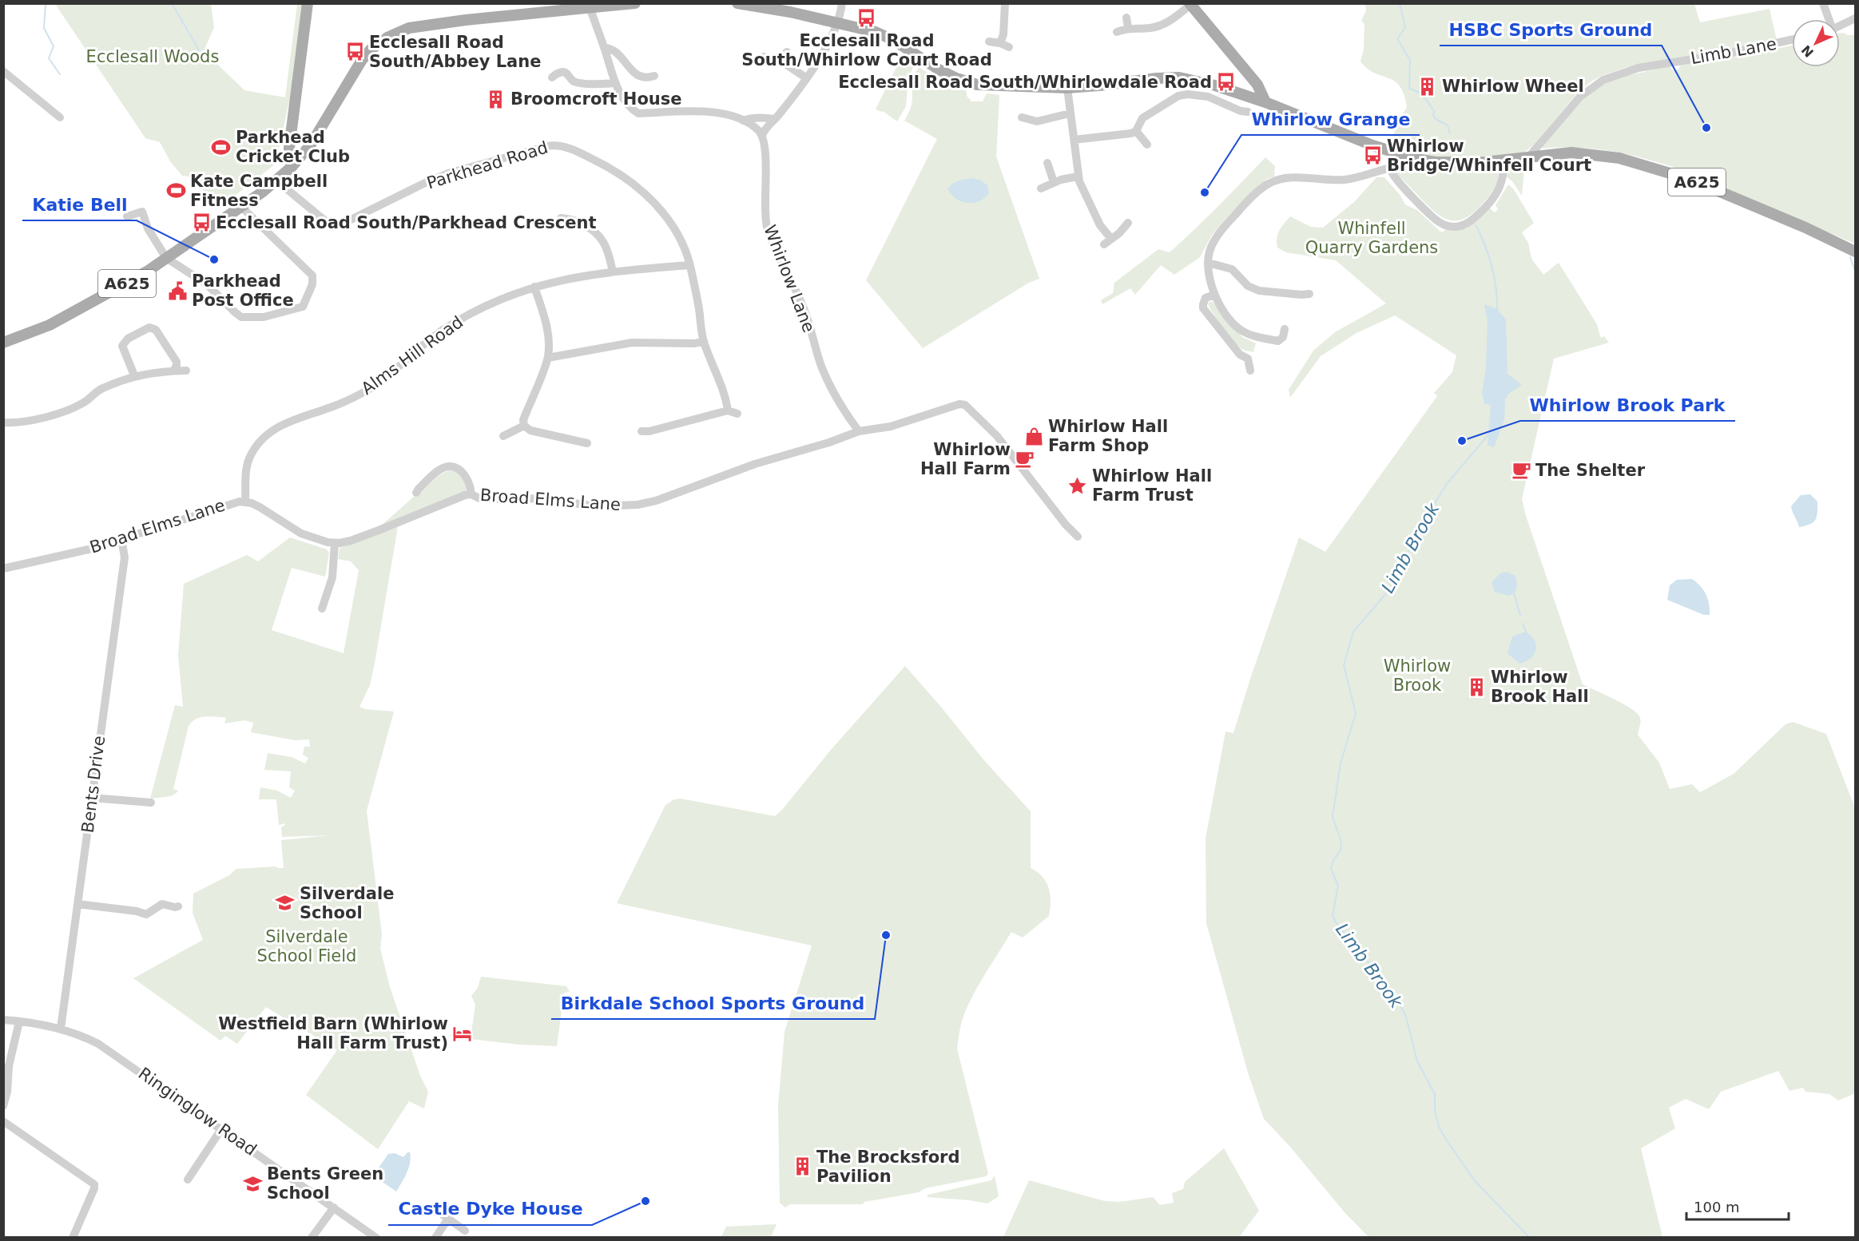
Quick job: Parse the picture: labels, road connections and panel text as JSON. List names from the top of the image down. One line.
{"streets":{"main road":["A625"],"street":["Limb Lane","Parkhead Road","Whirlow Lane","Alms Hill Road","Broad Elms Lane","Bents Drive","Ringinglow Road"]},"crossings":[["Limb Lane","A625"],["Parkhead Road","A625"],["Parkhead Road","Alms Hill Road"],["Whirlow Lane","Broad Elms Lane"],["Alms Hill Road","Broad Elms Lane"],["Broad Elms Lane","Bents Drive"],["Bents Drive","Ringinglow Road"]],"water":["Limb Brook"],"parks":["Ecclesall Woods","Whinfell Quarry Gardens","Whirlow Brook","Silverdale School Field"],"places":{"bus stop":["Ecclesall Road South/Whirlow Court Road","Ecclesall Road South/Abbey Lane","Ecclesall Road South/Whirlowdale Road","Whirlow Bridge/Whinfell Court","Ecclesall Road South/Parkhead Crescent"],"building":["Whirlow Wheel","Broomcroft House","Whirlow Brook Hall","The Brocksford Pavilion"],"other":["HSBC Sports Ground","Whirlow Grange","Katie Bell","Whirlow Brook Park","Birkdale School Sports Ground","Castle Dyke House"],"sports":["Parkhead Cricket Club","Kate Campbell Fitness"],"public building":["Parkhead Post Office"],"shop":["Whirlow Hall Farm Shop"],"cafe":["Whirlow Hall Farm","The Shelter"],"place":["Whirlow Hall Farm Trust"],"school or university":["Silverdale School","Bents Green School"],"hotel":["Westfield Barn (Whirlow Hall Farm Trust)"]},"scale_bar":"100 m","north":"bottom left"}
